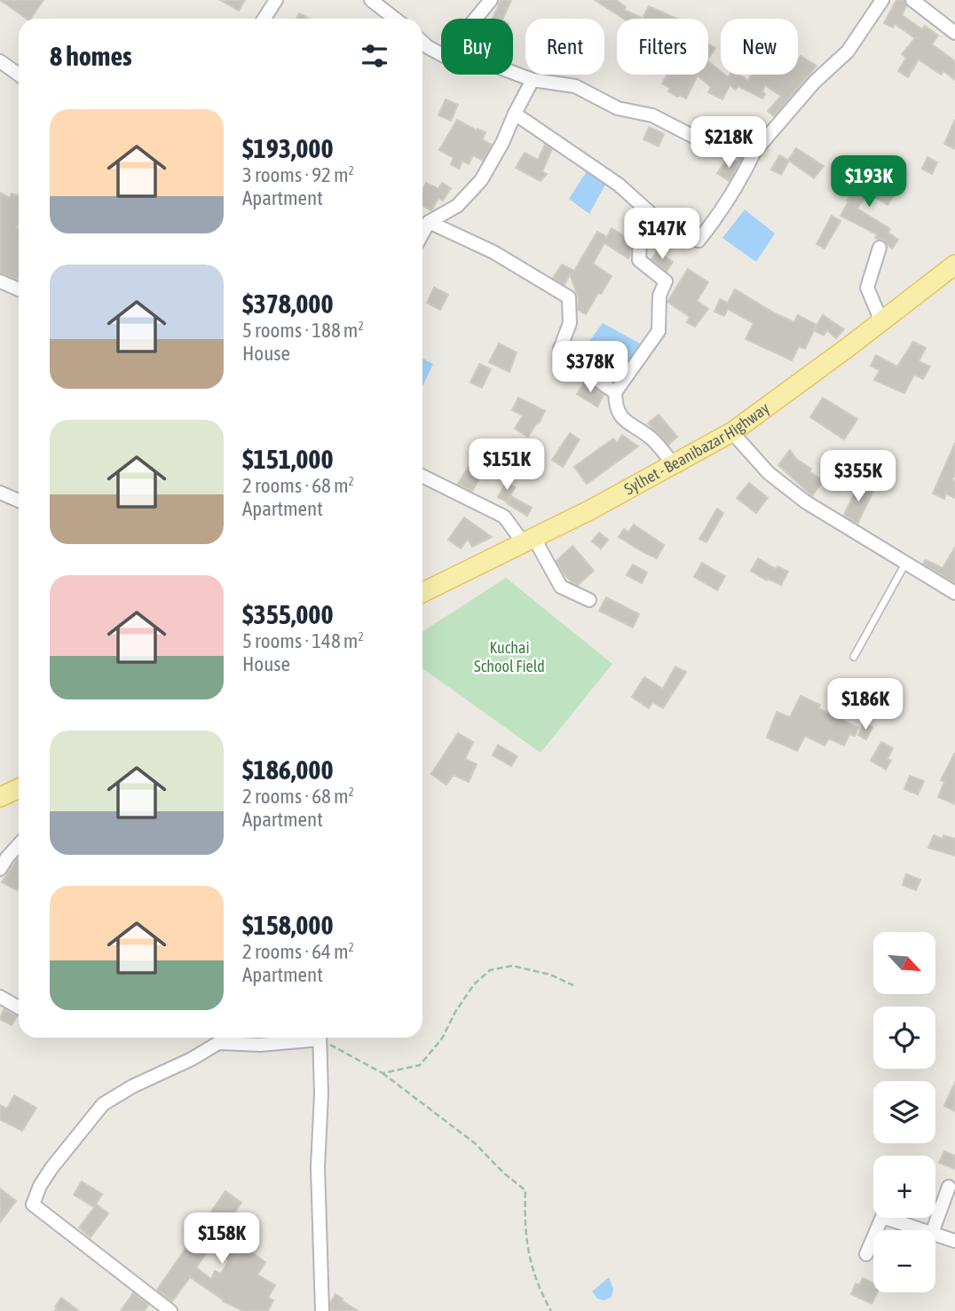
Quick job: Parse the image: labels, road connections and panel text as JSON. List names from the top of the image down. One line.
{"streets":{"main road":["Sylhet - Beanibazar Highway"]},"parks":["Kuchai School Field"],"north":"bottom right","page":{"chip":["Buy","Rent","Filters","New"],"heading":"8 homes","list":[{"name":"$193,000","note":"3 rooms · 92 m² · Apartment"},{"name":"$378,000","note":"5 rooms · 188 m² · House"},{"name":"$151,000","note":"2 rooms · 68 m² · Apartment"},{"name":"$355,000","note":"5 rooms · 148 m² · House"},{"name":"$186,000","note":"2 rooms · 68 m² · Apartment"},{"name":"$158,000","note":"2 rooms · 64 m² · Apartment"}],"price":["$218K","$193K","$147K","$378K","$151K","$355K","$186K","$158K"],"map_buttons":["+","−"]}}
